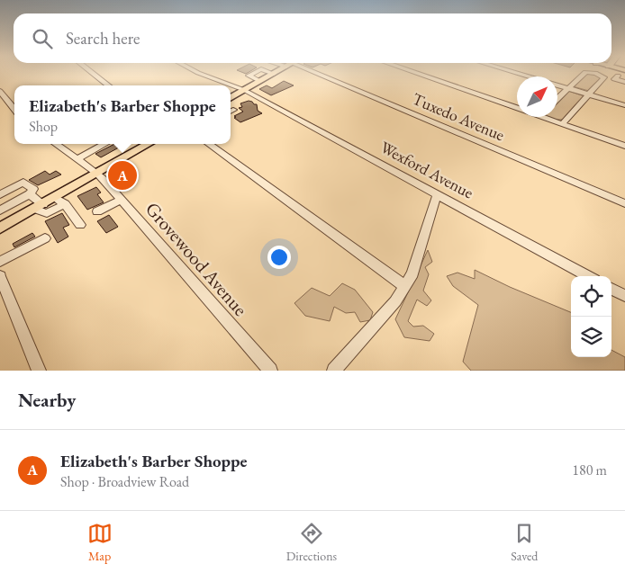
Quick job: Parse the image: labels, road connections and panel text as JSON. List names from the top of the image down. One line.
{"streets":{"street":["Tuxedo Avenue","Wexford Avenue","Grovewood Avenue"]},"north":"top right","page":{"search":"Search here","popup":["Elizabeth's Barber Shoppe","Shop"],"pins":"A","heading":"Nearby","list":[{"mark":"A","name":"Elizabeth's Barber Shoppe","note":"Shop · Broadview Road","value":"180 m"}],"nav":["Map","Directions","Saved"]}}
